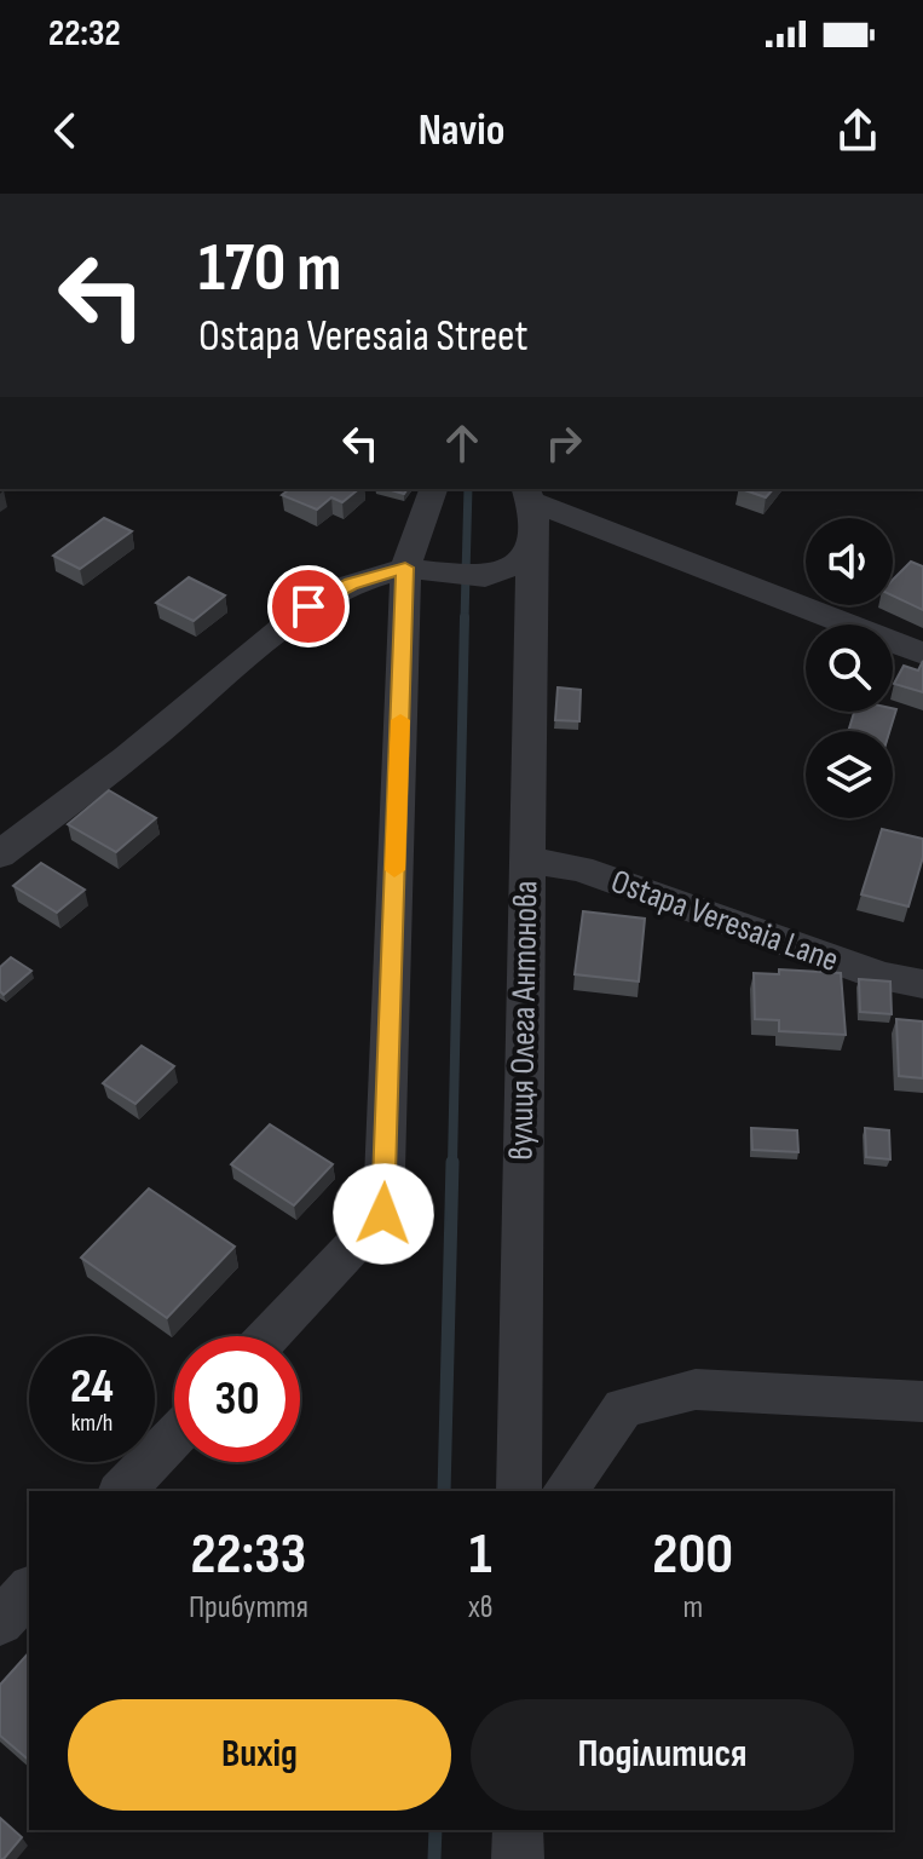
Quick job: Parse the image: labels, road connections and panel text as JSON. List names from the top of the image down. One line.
{"streets":{"street":["Ostapa Veresaia Lane","вулиця Олега Антонова"]},"crossings":[["Ostapa Veresaia Lane","вулиця Олега Антонова"]],"page":{"status":"22:32","header":"Navio","turn":["170 m","Ostapa Veresaia Street"],"speed":"24 km/h","limit":"30","eta":["22:33","Прибуття","1","хв","200","m"],"buttons":["Вихід","Поділитися"]}}
